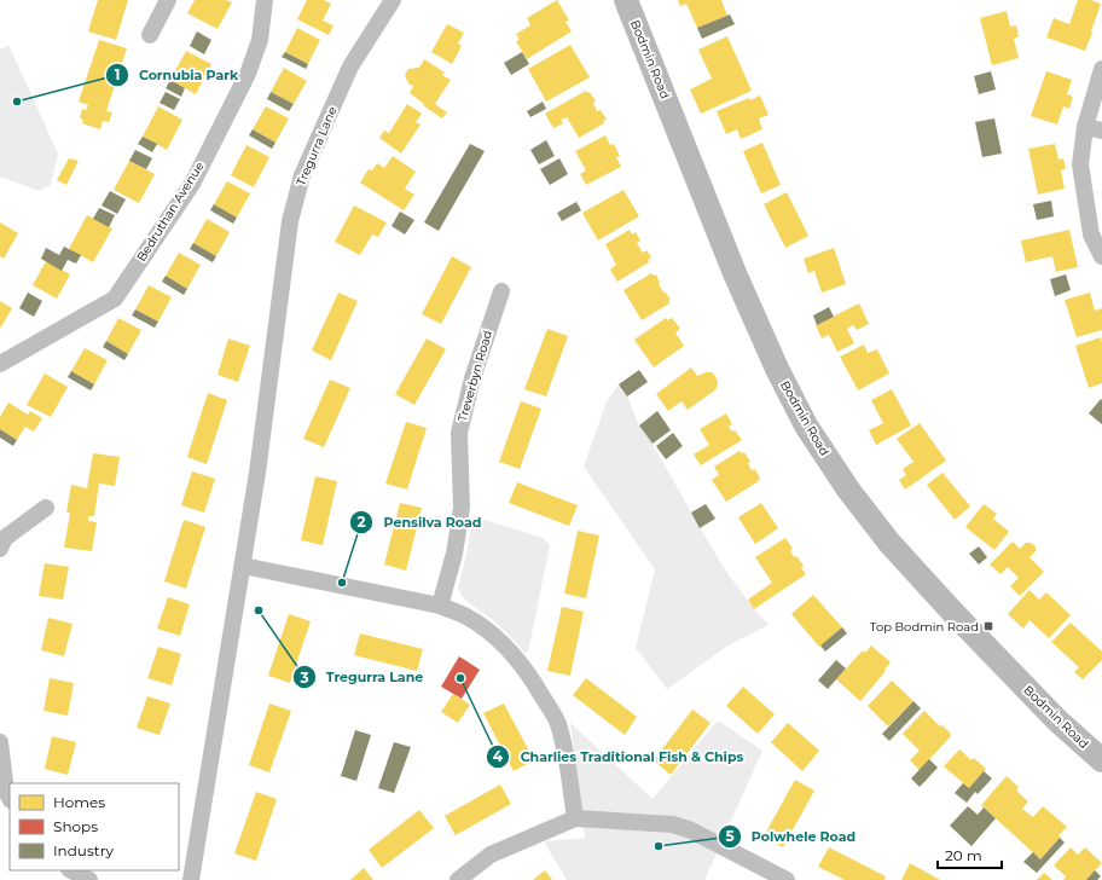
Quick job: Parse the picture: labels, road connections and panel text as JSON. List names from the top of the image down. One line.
{"streets":{"street":["Bodmin Road","Tregurra Lane","Bedruthan Avenue","Treverbyn Road"]},"places":{"other":["Cornubia Park","Pensilva Road","Tregurra Lane","Charlies Traditional Fish & Chips","Polwhele Road"],"transit":["Top Bodmin Road"]},"legend":["Homes","Shops","Industry"],"scale_bar":"20 m"}
